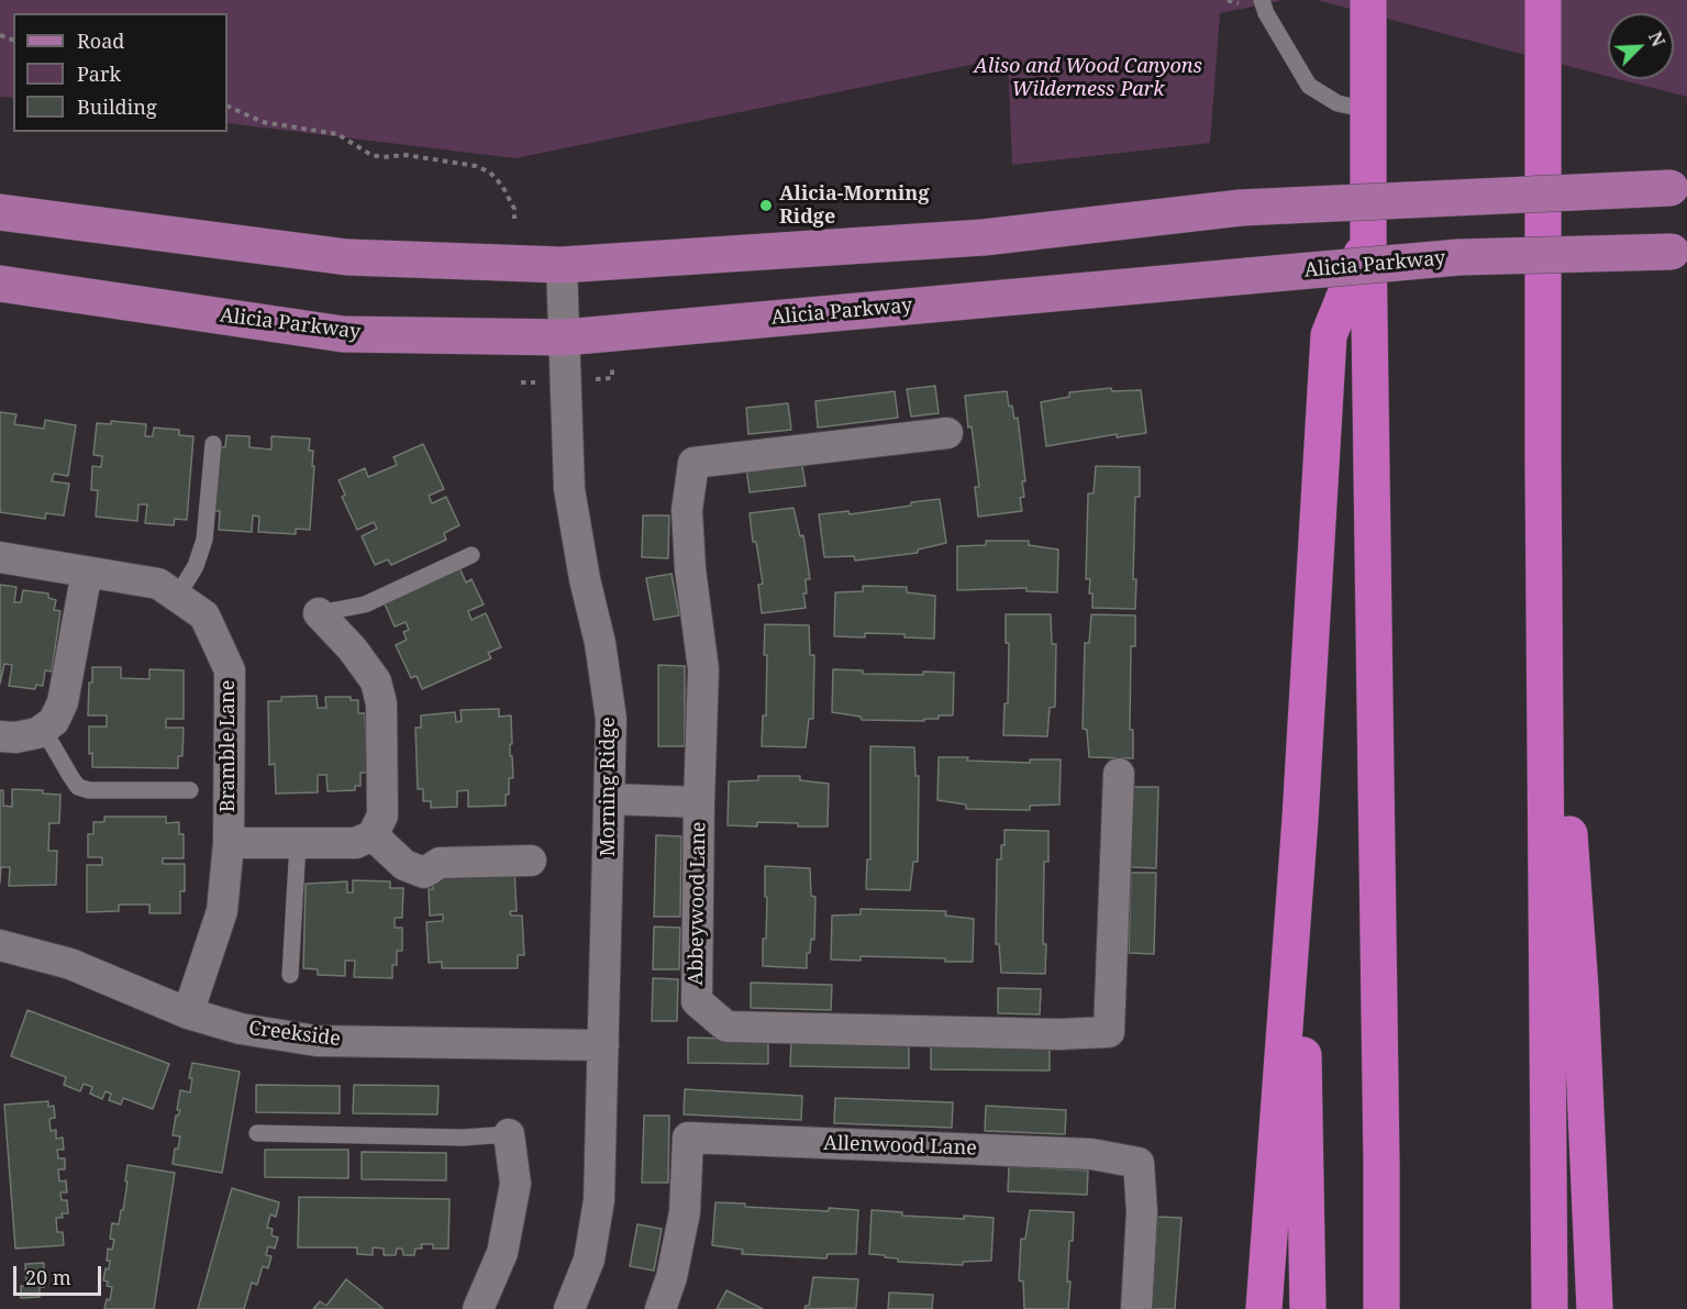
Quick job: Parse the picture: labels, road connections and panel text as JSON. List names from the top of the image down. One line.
{"streets":{"main road":["Alicia Parkway"],"street":["Bramble Lane","Morning Ridge","Abbeywood Lane","Creekside","Allenwood Lane"]},"crossings":[["Alicia Parkway","Morning Ridge"],["Bramble Lane","Creekside"],["Morning Ridge","Creekside"]],"parks":["Aliso and Wood Canyons Wilderness Park"],"places":["Alicia-Morning Ridge"],"legend":["Road","Park","Building"],"scale_bar":"20 m","north":"top right"}
